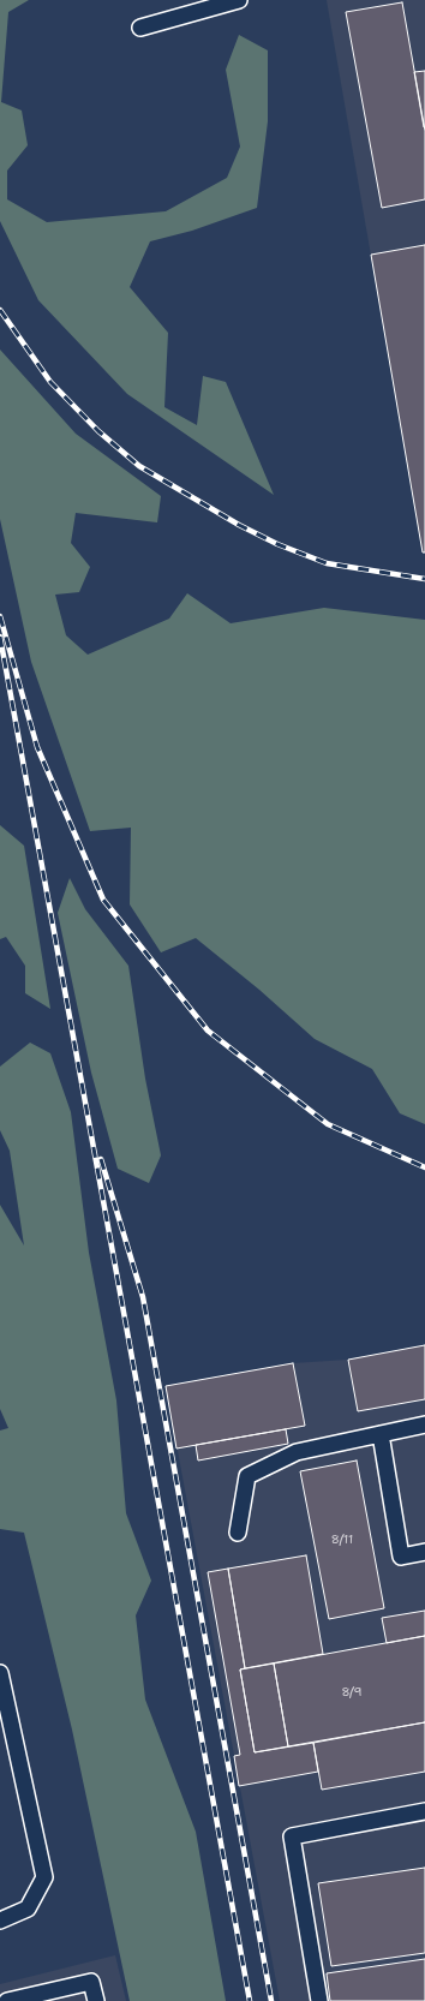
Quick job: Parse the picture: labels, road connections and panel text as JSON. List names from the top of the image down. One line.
{"house_numbers":["8/11","8/9"]}
